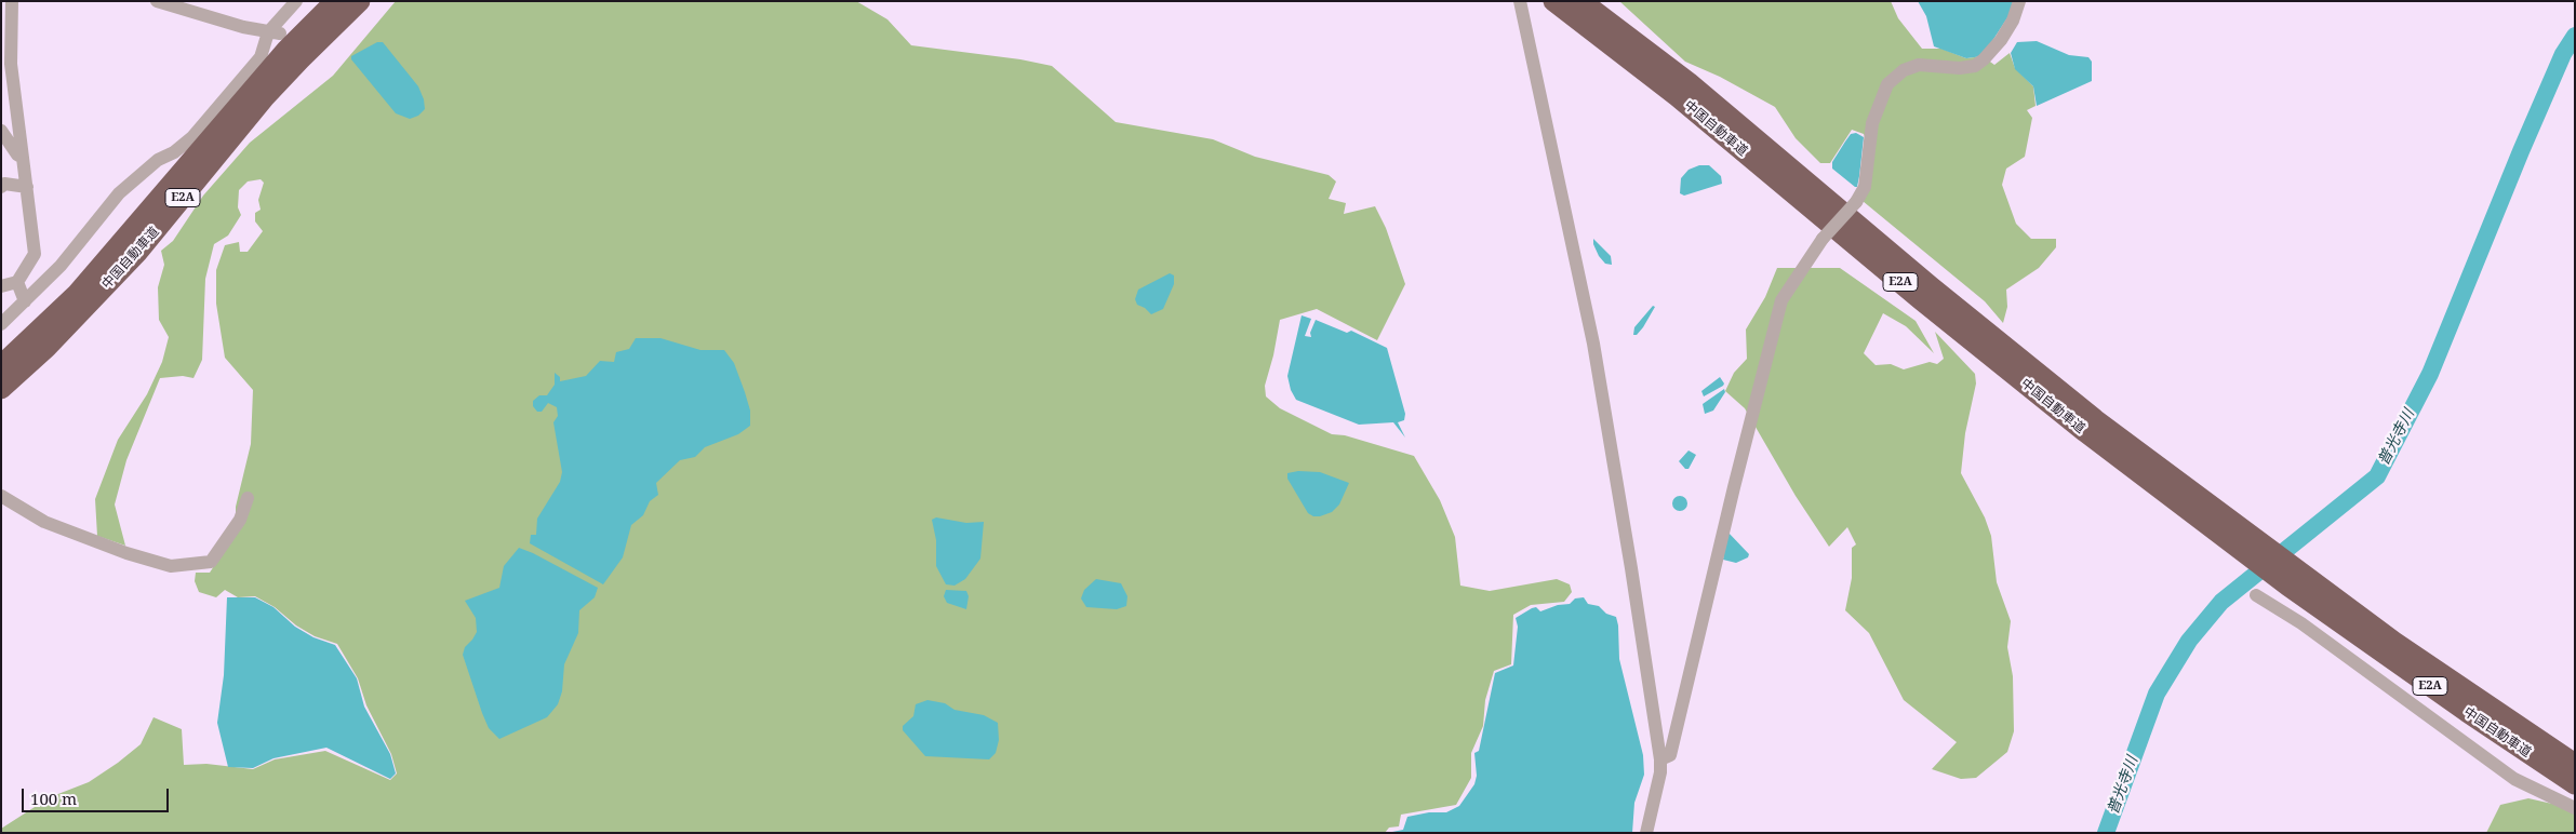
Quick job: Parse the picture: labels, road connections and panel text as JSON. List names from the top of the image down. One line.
{"streets":{"highway":["中国自動車道","E2A"]},"water":["普光寺川"],"scale_bar":"100 m"}
